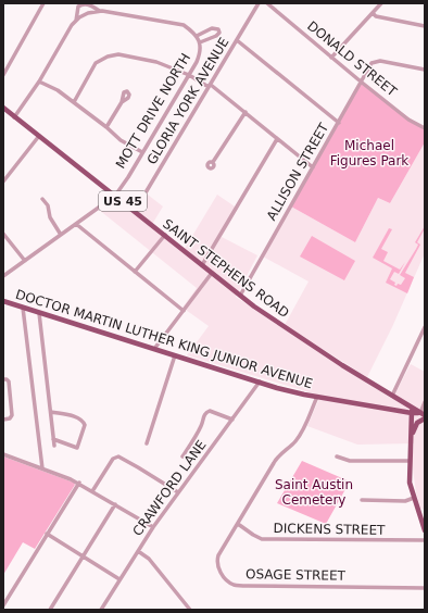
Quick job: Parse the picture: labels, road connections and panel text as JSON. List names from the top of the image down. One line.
{"streets":{"main road":["US 45","SAINT STEPHENS ROAD","DOCTOR MARTIN LUTHER KING JUNIOR AVENUE"],"street":["DONALD STREET","GLORIA YORK AVENUE","MOTT DRIVE NORTH","ALLISON STREET","CRAWFORD LANE","DICKENS STREET","OSAGE STREET"]},"crossings":[["DONALD STREET","ALLISON STREET"],["GLORIA YORK AVENUE","SAINT STEPHENS ROAD"],["MOTT DRIVE NORTH","SAINT STEPHENS ROAD"],["ALLISON STREET","SAINT STEPHENS ROAD"],["SAINT STEPHENS ROAD","DOCTOR MARTIN LUTHER KING JUNIOR AVENUE"],["DOCTOR MARTIN LUTHER KING JUNIOR AVENUE","CRAWFORD LANE"],["DOCTOR MARTIN LUTHER KING JUNIOR AVENUE","OSAGE STREET"],["DICKENS STREET","OSAGE STREET"]],"parks":["Michael Figures Park","Saint Austin Cemetery"]}
